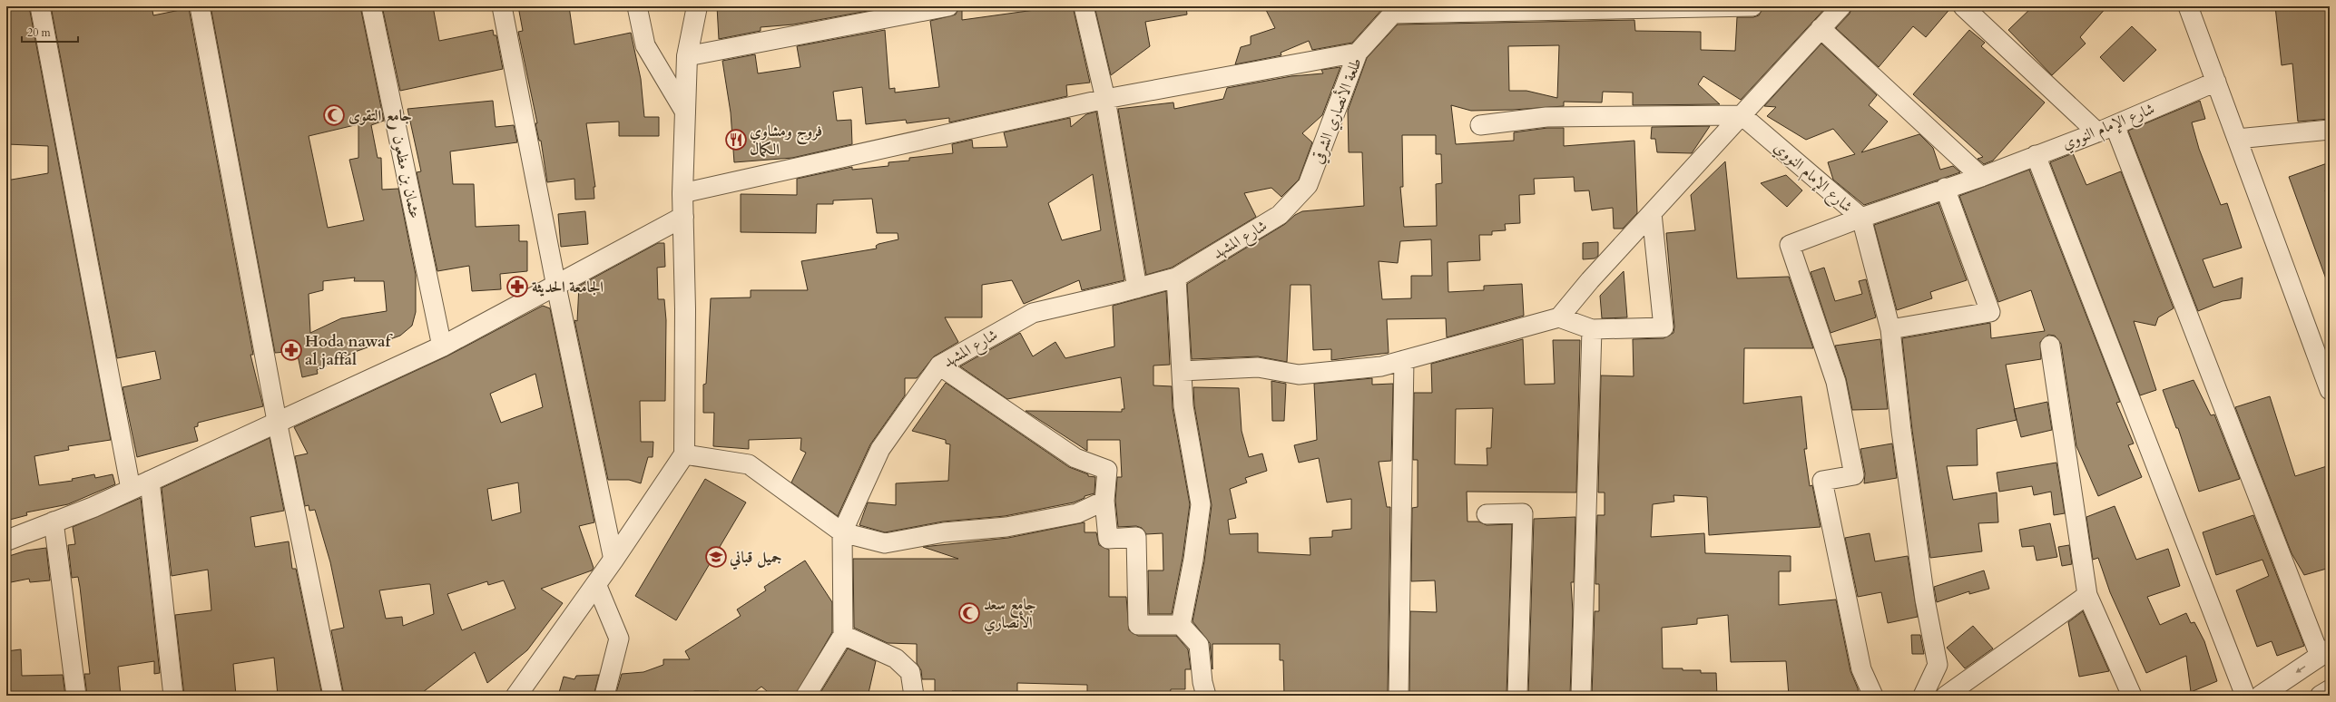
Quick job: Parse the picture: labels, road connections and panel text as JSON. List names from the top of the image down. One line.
{"streets":{"street":["طلعة الأنصاري الشرقي","شارع الإمام النووي","عثمان بن مظعون","شارع المشهد"]},"crossings":[["طلعة الأنصاري الشرقي","شارع المشهد"]],"places":{"mosque":["جامع التقوى","جامع سعد الأنصاري"],"restaurant":["فروج ومشاوي الكمال"],"pharmacy":["الجامعة الحديثة","Hoda nawaf al jaffal"],"school or university":["جميل قباني"]},"scale_bar":"20 m"}
